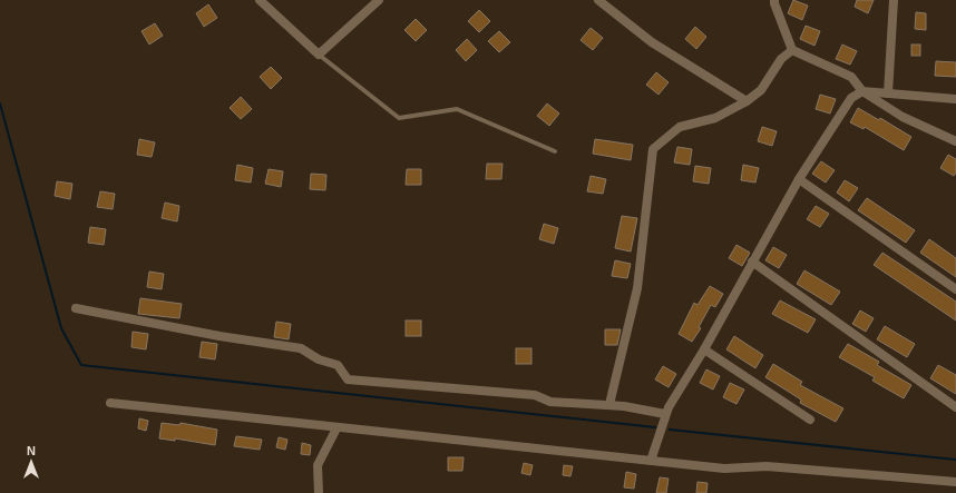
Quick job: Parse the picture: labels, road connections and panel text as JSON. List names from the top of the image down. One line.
{"north":"top"}
